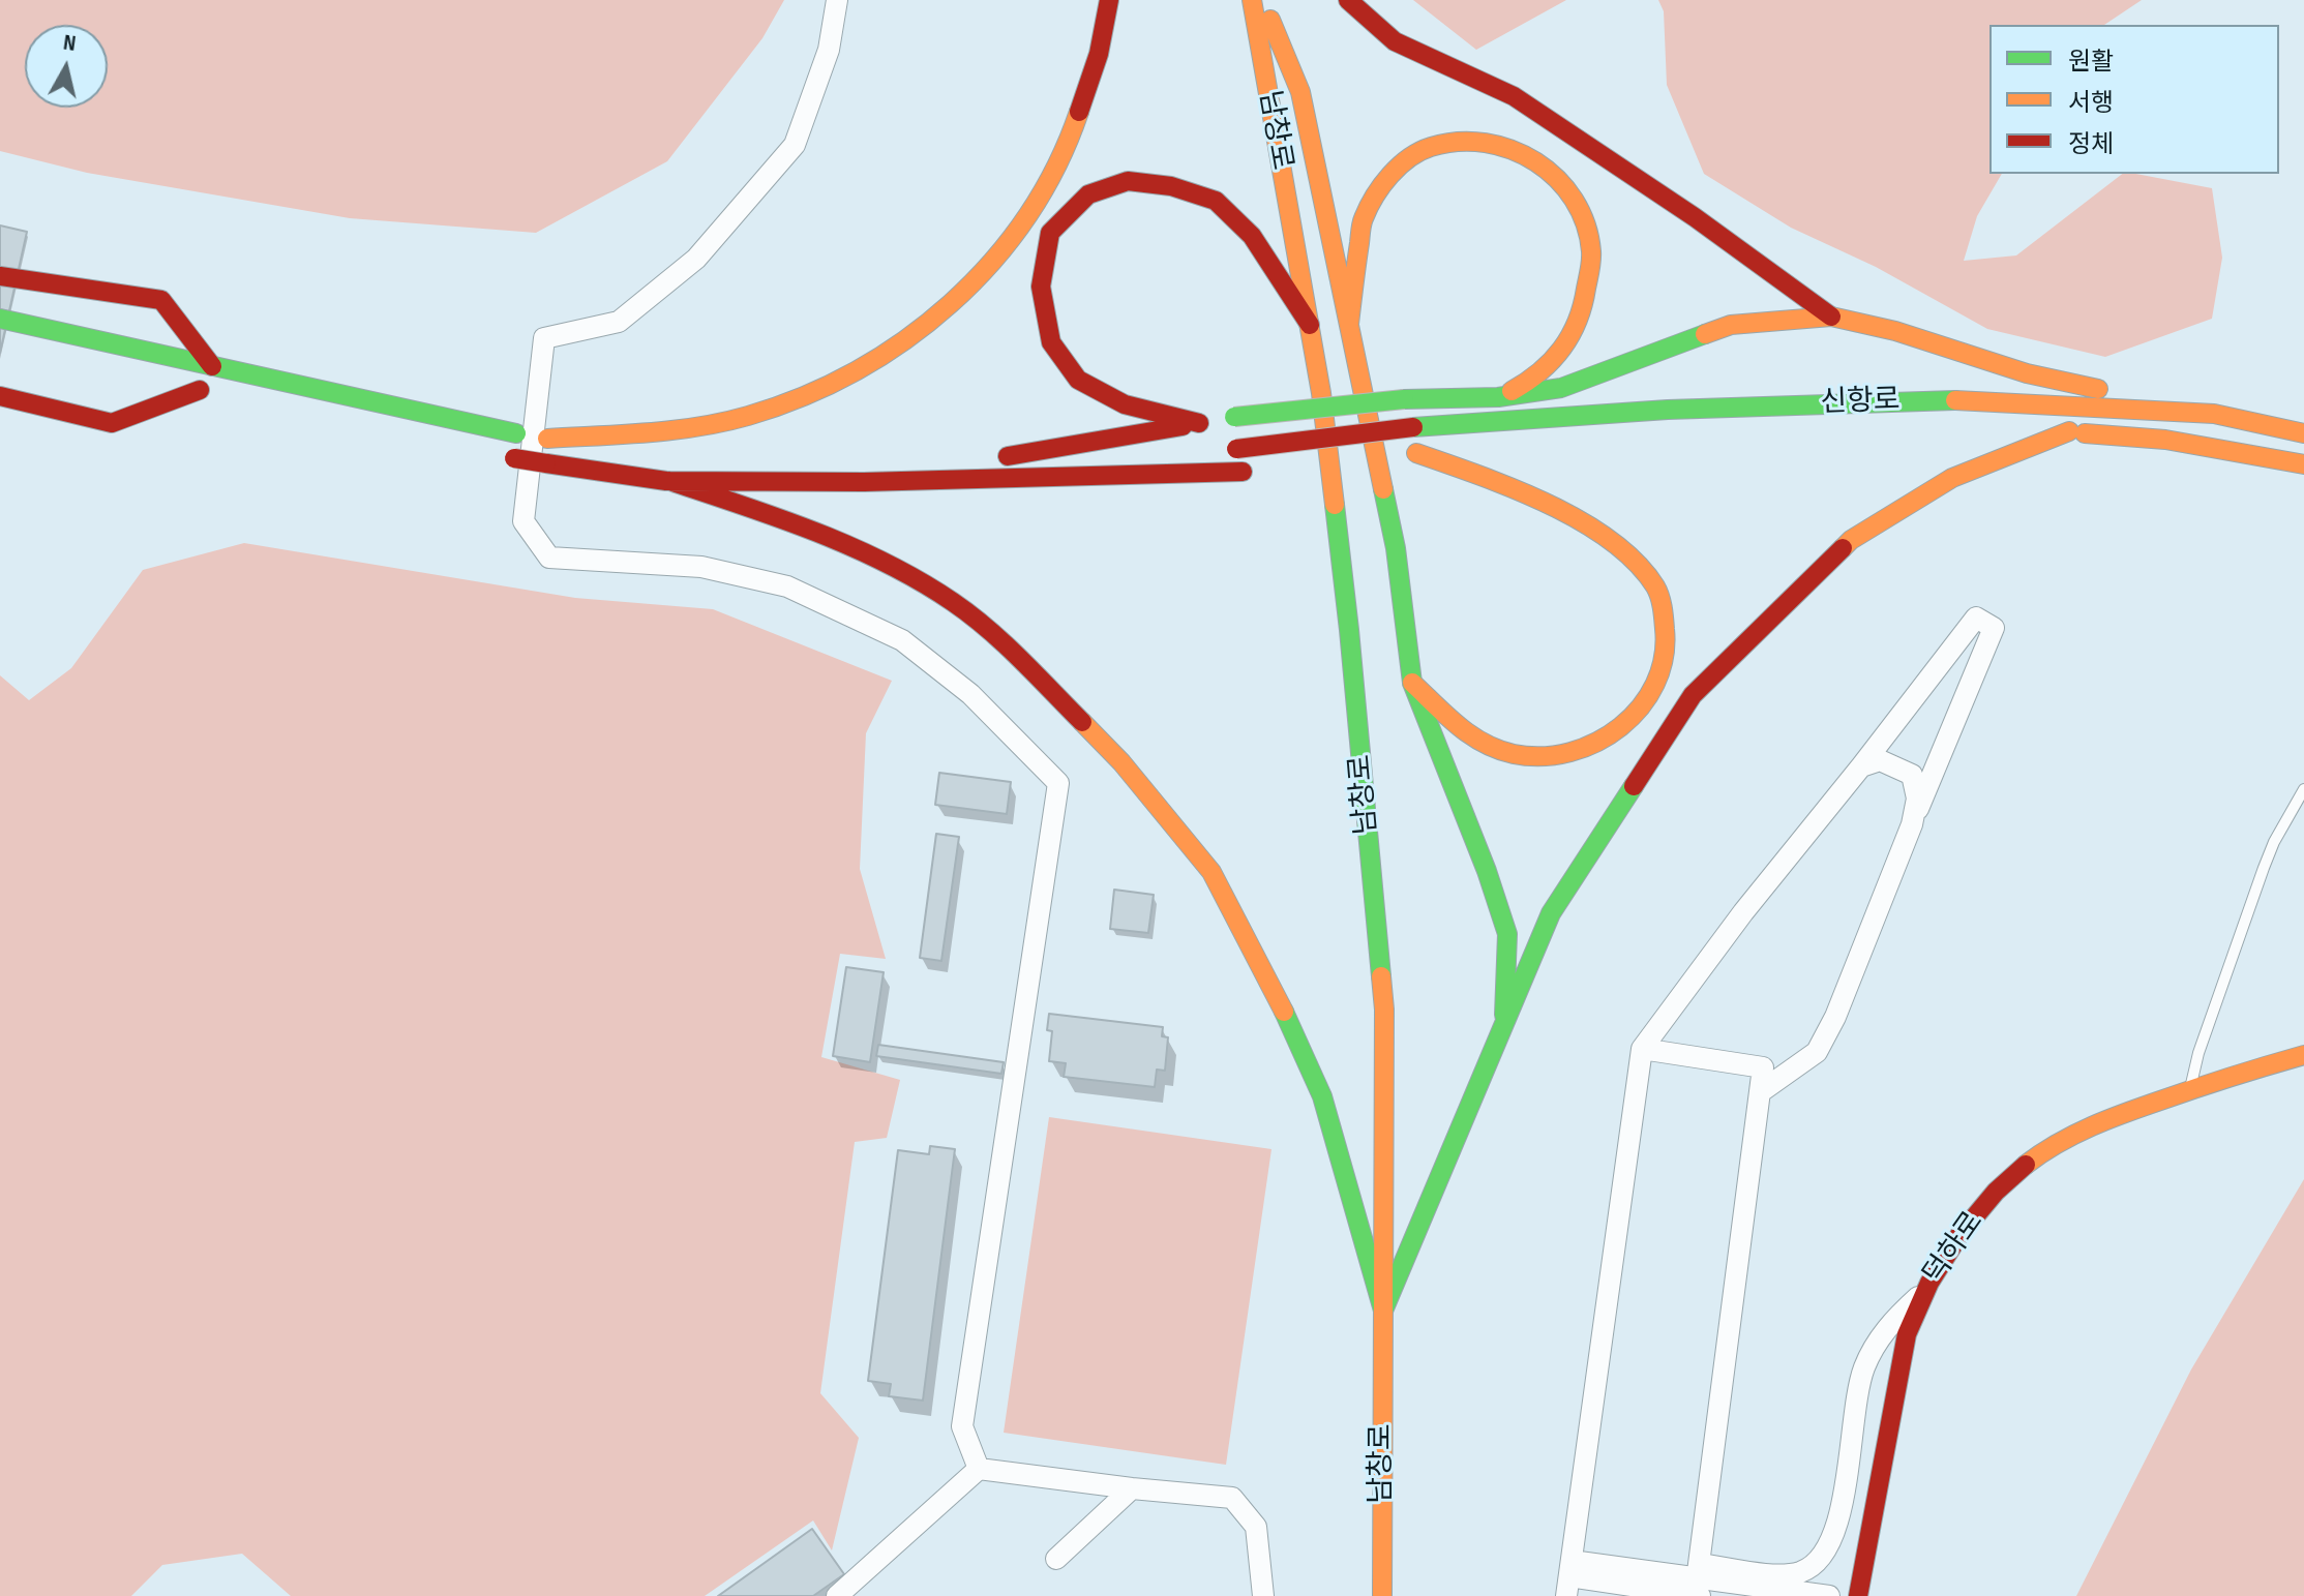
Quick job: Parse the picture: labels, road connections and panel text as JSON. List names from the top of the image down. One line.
{"streets":{"main road":["남창로","신항로","덕하로"]},"legend":["원활","서행","정체"],"north":"top"}
